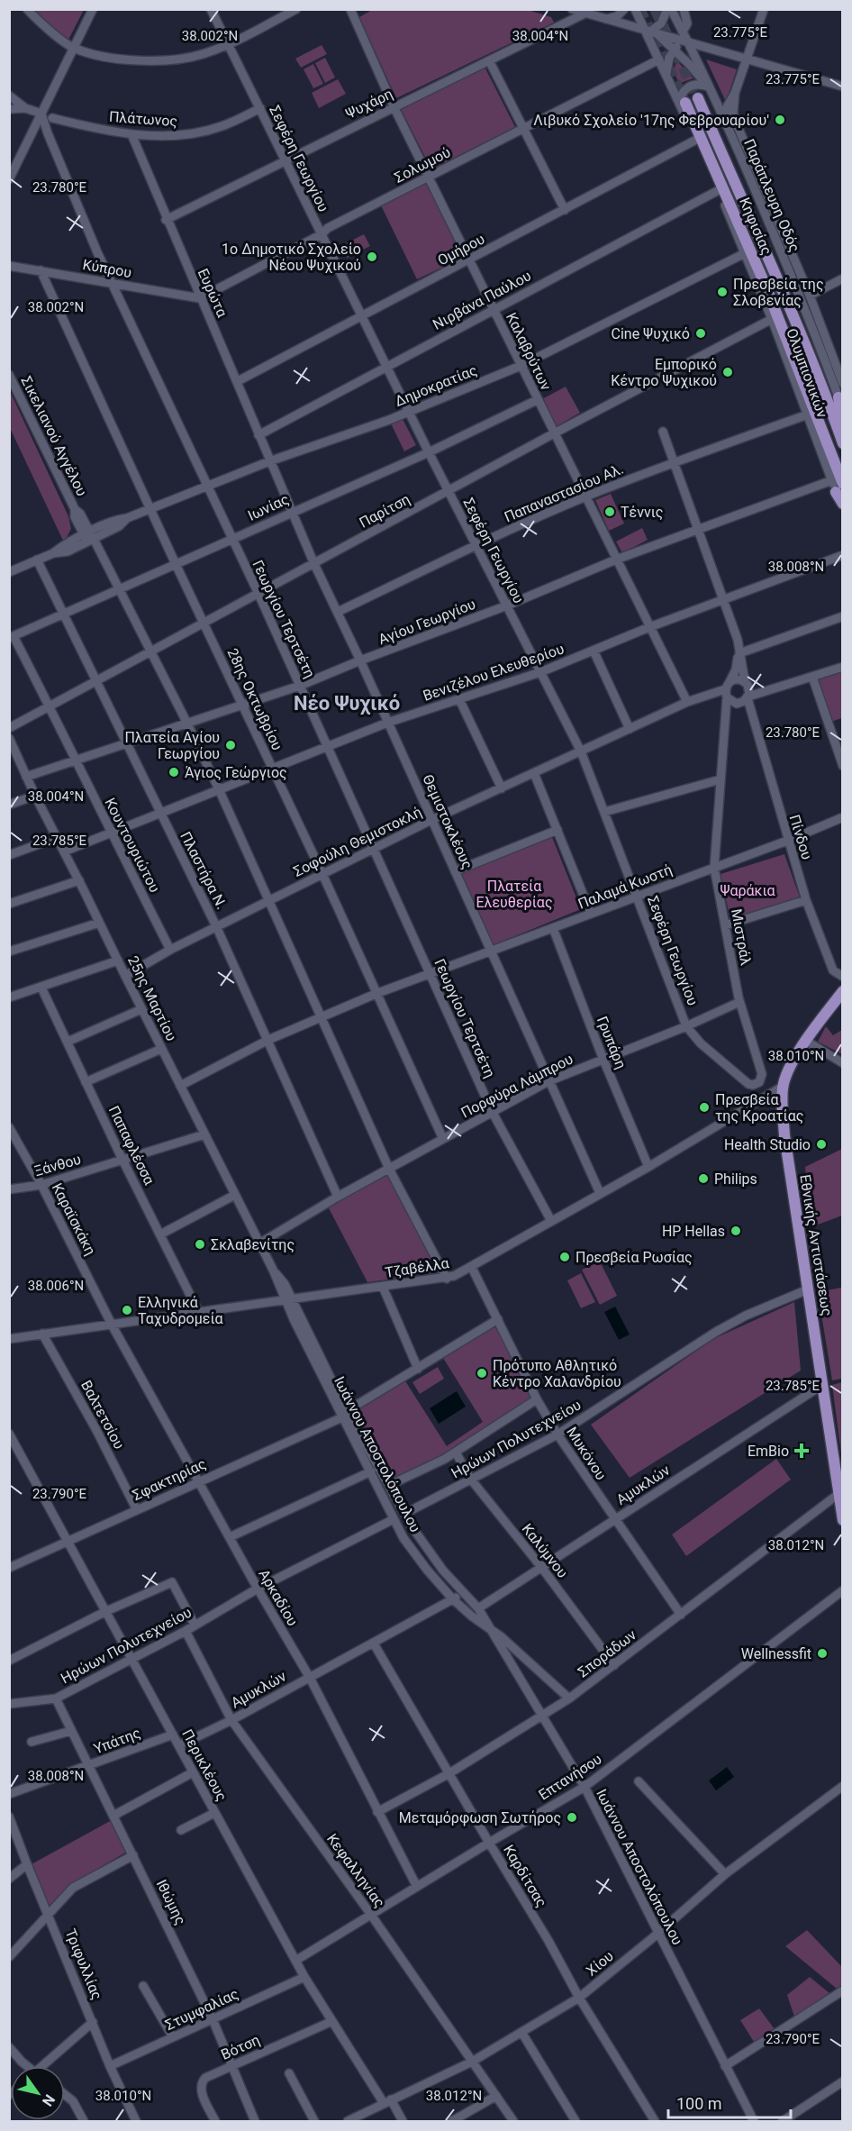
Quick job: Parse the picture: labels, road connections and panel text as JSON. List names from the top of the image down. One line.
{"streets":{"main road":["Κηφισίας","Εθνικής Αντιστάσεως"],"street":["Ψυχάρη","Πλάτωνος","Σεφέρη Γεωργίου","Σολωμού","Παράπλευρη Οδός","Ομήρου","Κύπρου","Ευρώτα","Νιρβάνα Παύλου","Καλαβρύτων","Ολυμπιονικών","Δημοκρατίας","Σικελιανού Αγγέλου","Παπαναστασίου Αλ.","Ιωνίας","Παρίτση","Γεωργίου Τερτσέτη","Αγίου Γεωργίου","Βενιζέλου Ελευθερίου","28ης Οκτωβρίου","Θεμιστοκλέους","Πίνδου","Σοφούλη Θεμιστοκλή","Κουντουριώτου","Πλαστήρα Ν.","Παλαμά Κωστή","Μιστράλ","25ης Μαρτίου","Γρυπάρη","Πορφύρα Λάμπρου","Παπαφλέσσα","Ξάνθου","Καραϊσκάκη","Τζαβέλλα","Βαλτετσίου","Ηρώων Πολυτεχνείου","Μυκόνου","Ιωάννου Αποστολόπουλου","Σφακτηρίας","Αμυκλών","Καλύμνου","Αρκαδίου","Σποράδων","Υπάτης","Περικλέους","Επτανήσου","Κεφαλληνίας","Καρδίτσας","Ιθώμης","Χίου","Τριφυλλίας","Στυμφαλίας","Βότση"]},"crossings":[["Ψυχάρη","Σεφέρη Γεωργίου"],["Ψυχάρη","Ευρώτα"],["Ψυχάρη","Καλαβρύτων"],["Πλάτωνος","Σεφέρη Γεωργίου"],["Πλάτωνος","Ευρώτα"],["Σεφέρη Γεωργίου","Σολωμού"],["Σεφέρη Γεωργίου","Ομήρου"],["Σεφέρη Γεωργίου","Νιρβάνα Παύλου"],["Σεφέρη Γεωργίου","Δημοκρατίας"],["Σεφέρη Γεωργίου","Παπαναστασίου Αλ."],["Σεφέρη Γεωργίου","Ιωνίας"],["Σεφέρη Γεωργίου","Παρίτση"],["Σεφέρη Γεωργίου","Αγίου Γεωργίου"],["Σεφέρη Γεωργίου","Βενιζέλου Ελευθερίου"],["Σεφέρη Γεωργίου","Σοφούλη Θεμιστοκλή"],["Σεφέρη Γεωργίου","Παλαμά Κωστή"],["Σεφέρη Γεωργίου","Μιστράλ"],["Σεφέρη Γεωργίου","Πορφύρα Λάμπρου"],["Σολωμού","Κύπρου"],["Σολωμού","Ευρώτα"],["Σολωμού","Καλαβρύτων"],["Σολωμού","Ολυμπιονικών"],["Κηφισίας","Ολυμπιονικών"],["Κηφισίας","Αγίου Γεωργίου"],["Ομήρου","Ευρώτα"],["Ομήρου","Καλαβρύτων"],["Ομήρου","Ολυμπιονικών"],["Κύπρου","Ευρώτα"],["Κύπρου","Γεωργίου Τερτσέτη"],["Κύπρου","28ης Οκτωβρίου"],["Ευρώτα","Νιρβάνα Παύλου"],["Ευρώτα","Δημοκρατίας"],["Ευρώτα","Θεμιστοκλέους"],["Νιρβάνα Παύλου","Καλαβρύτων"],["Νιρβάνα Παύλου","Ολυμπιονικών"],["Καλαβρύτων","Δημοκρατίας"],["Καλαβρύτων","Παπαναστασίου Αλ."],["Καλαβρύτων","Ιωνίας"],["Καλαβρύτων","Παρίτση"],["Καλαβρύτων","Αγίου Γεωργίου"],["Καλαβρύτων","Βενιζέλου Ελευθερίου"],["Καλαβρύτων","Σοφούλη Θεμιστοκλή"],["Ολυμπιονικών","Δημοκρατίας"],["Ολυμπιονικών","Παπαναστασίου Αλ."],["Ολυμπιονικών","Παρίτση"],["Ολυμπιονικών","Αγίου Γεωργίου"],["Δημοκρατίας","Σικελιανού Αγγέλου"],["Δημοκρατίας","Γεωργίου Τερτσέτη"],["Δημοκρατίας","28ης Οκτωβρίου"],["Δημοκρατίας","Θεμιστοκλέους"],["Δημοκρατίας","Πλαστήρα Ν."],["Σικελιανού Αγγέλου","Ιωνίας"],["Σικελιανού Αγγέλου","Παρίτση"],["Σικελιανού Αγγέλου","Αγίου Γεωργίου"],["Σικελιανού Αγγέλου","Βενιζέλου Ελευθερίου"],["Σικελιανού Αγγέλου","Σοφούλη Θεμιστοκλή"],["Σικελιανού Αγγέλου","Παλαμά Κωστή"],["Σικελιανού Αγγέλου","Πορφύρα Λάμπρου"],["Σικελιανού Αγγέλου","Τζαβέλλα"],["Παπαναστασίου Αλ.","Θεμιστοκλέους"],["Ιωνίας","Γεωργίου Τερτσέτη"],["Ιωνίας","28ης Οκτωβρίου"],["Ιωνίας","Θεμιστοκλέους"],["Ιωνίας","Κουντουριώτου"],["Ιωνίας","Πλαστήρα Ν."],["Παρίτση","Γεωργίου Τερτσέτη"],["Παρίτση","28ης Οκτωβρίου"],["Παρίτση","Θεμιστοκλέους"],["Παρίτση","Κουντουριώτου"],["Παρίτση","Πλαστήρα Ν."],["Γεωργίου Τερτσέτη","Αγίου Γεωργίου"],["Γεωργίου Τερτσέτη","Βενιζέλου Ελευθερίου"],["Γεωργίου Τερτσέτη","Σοφούλη Θεμιστοκλή"],["Γεωργίου Τερτσέτη","Παλαμά Κωστή"],["Γεωργίου Τερτσέτη","Πορφύρα Λάμπρου"],["Γεωργίου Τερτσέτη","Τζαβέλλα"],["Αγίου Γεωργίου","28ης Οκτωβρίου"],["Αγίου Γεωργίου","Θεμιστοκλέους"],["Αγίου Γεωργίου","Κουντουριώτου"],["Αγίου Γεωργίου","Πλαστήρα Ν."],["Αγίου Γεωργίου","25ης Μαρτίου"],["Βενιζέλου Ελευθερίου","28ης Οκτωβρίου"],["Βενιζέλου Ελευθερίου","Θεμιστοκλέους"],["Βενιζέλου Ελευθερίου","Κουντουριώτου"],["Βενιζέλου Ελευθερίου","Πλαστήρα Ν."],["Βενιζέλου Ελευθερίου","25ης Μαρτίου"],["28ης Οκτωβρίου","Σοφούλη Θεμιστοκλή"],["28ης Οκτωβρίου","Παλαμά Κωστή"],["28ης Οκτωβρίου","Πορφύρα Λάμπρου"],["Θεμιστοκλέους","Σοφούλη Θεμιστοκλή"],["Θεμιστοκλέους","Παλαμά Κωστή"],["Θεμιστοκλέους","Πορφύρα Λάμπρου"],["Θεμιστοκλέους","Τζαβέλλα"],["Πίνδου","Σοφούλη Θεμιστοκλή"],["Πίνδου","Παλαμά Κωστή"],["Πίνδου","Μιστράλ"],["Σοφούλη Θεμιστοκλή","Κουντουριώτου"],["Σοφούλη Θεμιστοκλή","Πλαστήρα Ν."],["Σοφούλη Θεμιστοκλή","Μιστράλ"],["Σοφούλη Θεμιστοκλή","25ης Μαρτίου"],["Πλαστήρα Ν.","Παλαμά Κωστή"],["Πλαστήρα Ν.","Πορφύρα Λάμπρου"],["Παλαμά Κωστή","Μιστράλ"],["Παλαμά Κωστή","25ης Μαρτίου"],["Παλαμά Κωστή","Γρυπάρη"],["Μιστράλ","Πορφύρα Λάμπρου"],["25ης Μαρτίου","Πορφύρα Λάμπρου"],["25ης Μαρτίου","Ξάνθου"],["25ης Μαρτίου","Τζαβέλλα"],["25ης Μαρτίου","Ιωάννου Αποστολόπουλου"],["Γρυπάρη","Πορφύρα Λάμπρου"],["Γρυπάρη","Τζαβέλλα"],["Παπαφλέσσα","Ξάνθου"],["Παπαφλέσσα","Τζαβέλλα"],["Ξάνθου","Καραϊσκάκη"],["Καραϊσκάκη","Τζαβέλλα"],["Καραϊσκάκη","Αρκαδίου"],["Εθνικής Αντιστάσεως","Τζαβέλλα"],["Εθνικής Αντιστάσεως","Ηρώων Πολυτεχνείου"],["Εθνικής Αντιστάσεως","Αμυκλών"],["Εθνικής Αντιστάσεως","Σποράδων"],["Τζαβέλλα","Βαλτετσίου"],["Τζαβέλλα","Μυκόνου"],["Τζαβέλλα","Ιωάννου Αποστολόπουλου"],["Τζαβέλλα","Αρκαδίου"],["Βαλτετσίου","Σφακτηρίας"],["Ηρώων Πολυτεχνείου","Μυκόνου"],["Ηρώων Πολυτεχνείου","Ιωάννου Αποστολόπουλου"],["Ηρώων Πολυτεχνείου","Καλύμνου"],["Ηρώων Πολυτεχνείου","Αρκαδίου"],["Ηρώων Πολυτεχνείου","Περικλέους"],["Ηρώων Πολυτεχνείου","Κεφαλληνίας"],["Ηρώων Πολυτεχνείου","Ιθώμης"],["Μυκόνου","Σφακτηρίας"],["Μυκόνου","Αμυκλών"],["Μυκόνου","Σποράδων"],["Ιωάννου Αποστολόπουλου","Σφακτηρίας"],["Ιωάννου Αποστολόπουλου","Αμυκλών"],["Ιωάννου Αποστολόπουλου","Σποράδων"],["Ιωάννου Αποστολόπουλου","Επτανήσου"],["Ιωάννου Αποστολόπουλου","Χίου"],["Σφακτηρίας","Αρκαδίου"],["Σφακτηρίας","Περικλέους"],["Αμυκλών","Καλύμνου"],["Αμυκλών","Αρκαδίου"],["Αμυκλών","Περικλέους"],["Αμυκλών","Κεφαλληνίας"],["Αμυκλών","Καρδίτσας"],["Καλύμνου","Σποράδων"],["Αρκαδίου","Σποράδων"],["Αρκαδίου","Επτανήσου"],["Σποράδων","Καρδίτσας"],["Υπάτης","Περικλέους"],["Υπάτης","Ιθώμης"],["Περικλέους","Επτανήσου"],["Περικλέους","Χίου"],["Περικλέους","Στυμφαλίας"],["Περικλέους","Βότση"],["Επτανήσου","Κεφαλληνίας"],["Επτανήσου","Καρδίτσας"],["Κεφαλληνίας","Χίου"],["Καρδίτσας","Χίου"],["Ιθώμης","Στυμφαλίας"],["Ιθώμης","Βότση"],["Τριφυλλίας","Στυμφαλίας"]],"districts":["Νέο Ψυχικό"],"parks":["Πλατεία Ελευθερίας","Ψαράκια"],"places":{"other":["Λιβυκό Σχολείο '17ης Φεβρουαρίου'","1ο Δημοτικό Σχολείο Νέου Ψυχικού","Πρεσβεία της Σλοβενίας","Cine Ψυχικό","Εμπορικό Κέντρο Ψυχικού","Τέννις","Πλατεία Αγίου Γεωργίου","Άγιος Γεώργιος","Πρεσβεία της Κροατίας","Health Studio","Philips","HP Hellas","Σκλαβενίτης","Πρεσβεία Ρωσίας","Ελληνικά Ταχυδρομεία","Πρότυπο Αθλητικό Κέντρο Χαλανδρίου","Wellnessfit","Μεταμόρφωση Σωτήρος"],"health":["EmBio"]},"scale_bar":"100 m","north":"bottom right","coordinates":["23.775°E","38.002°N","38.004°N","23.780°E","38.008°N","23.785°E","38.010°N","38.006°N","23.790°E","38.012°N"]}
